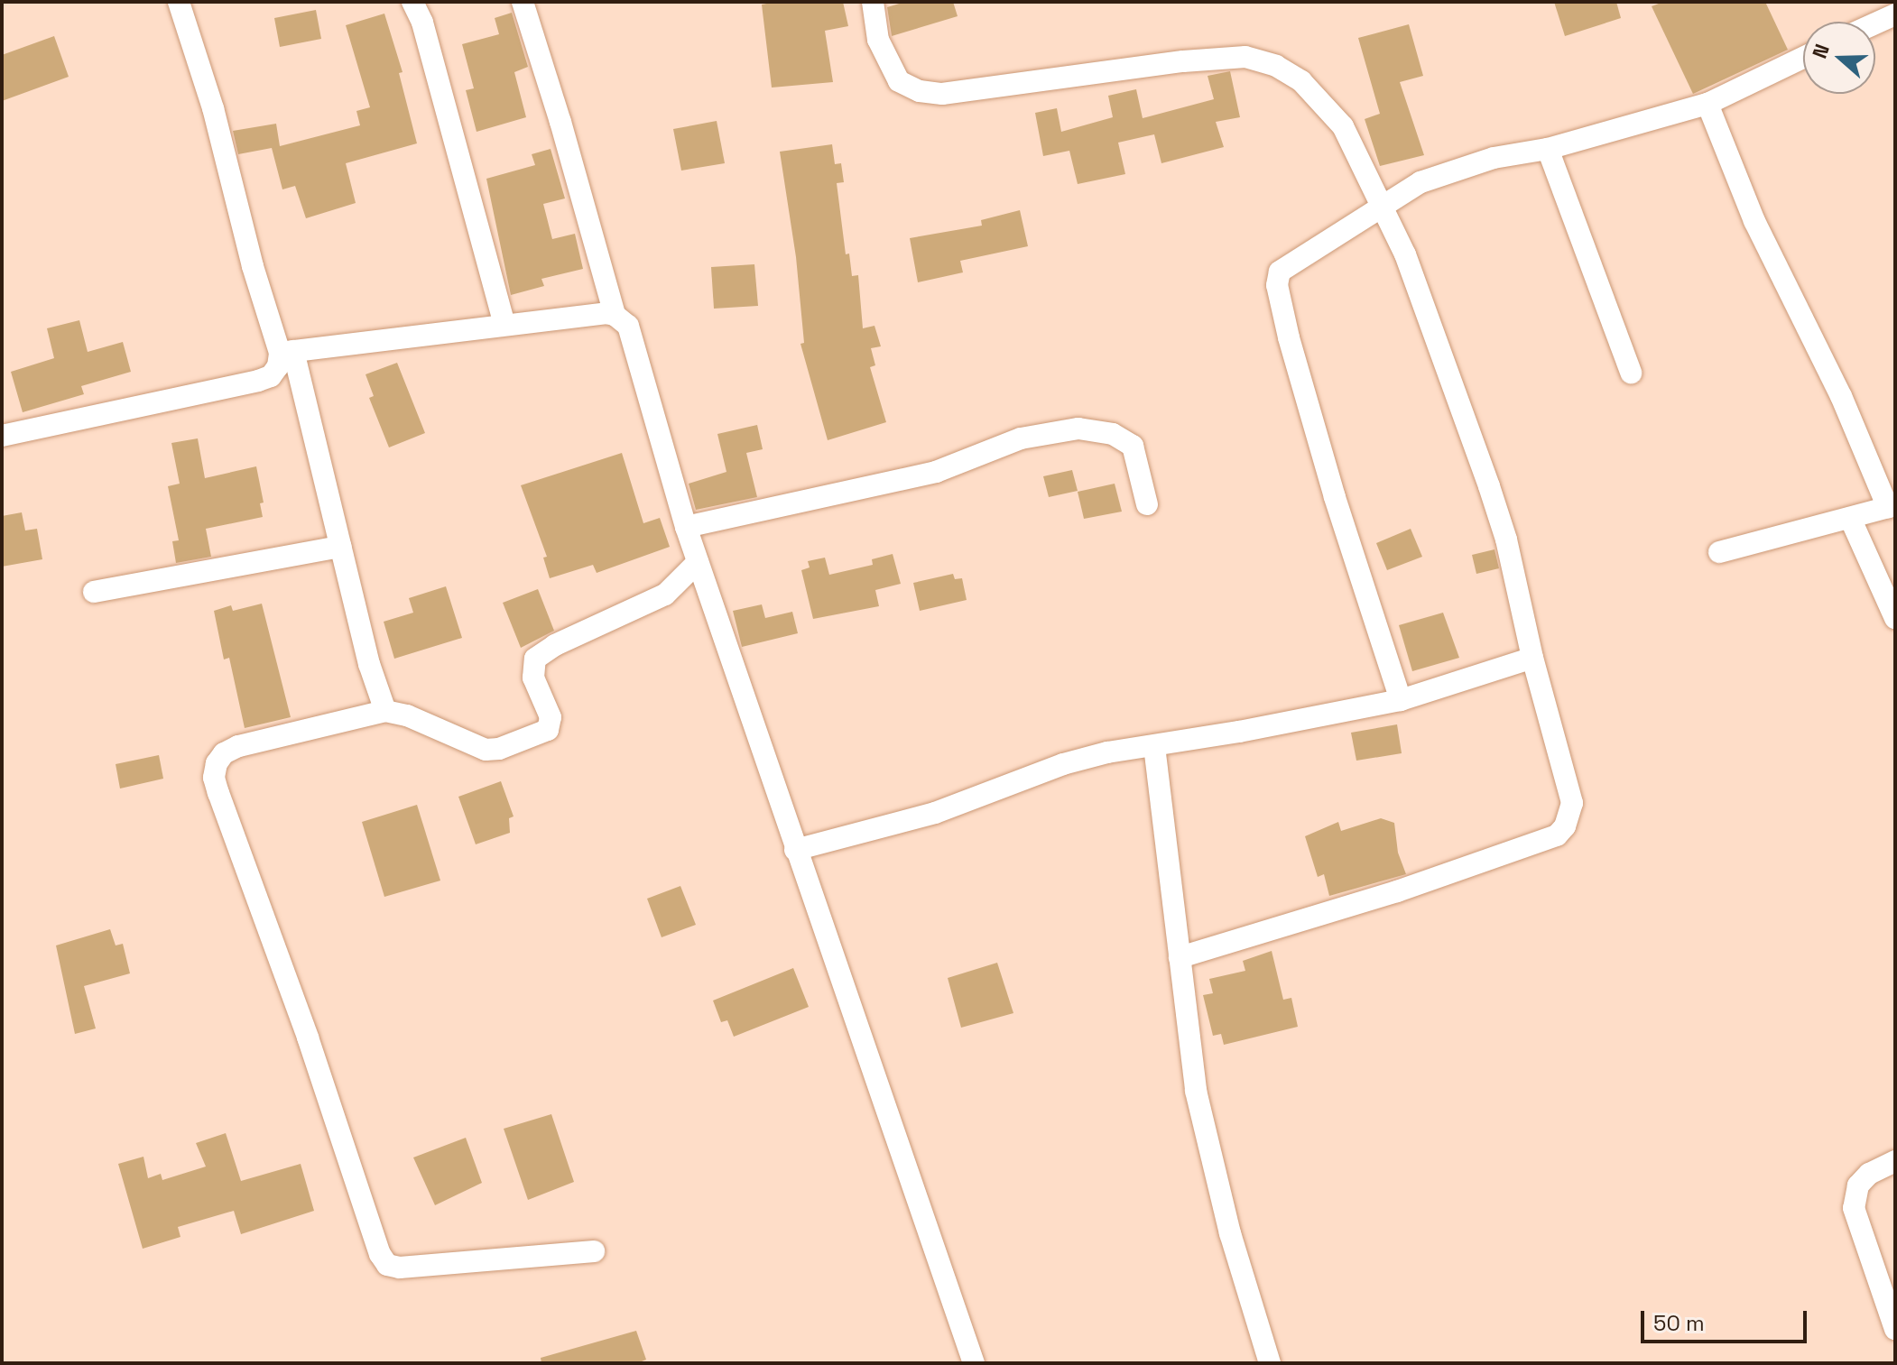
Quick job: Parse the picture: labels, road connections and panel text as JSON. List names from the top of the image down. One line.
{"scale_bar":"50 m","north":"left"}
